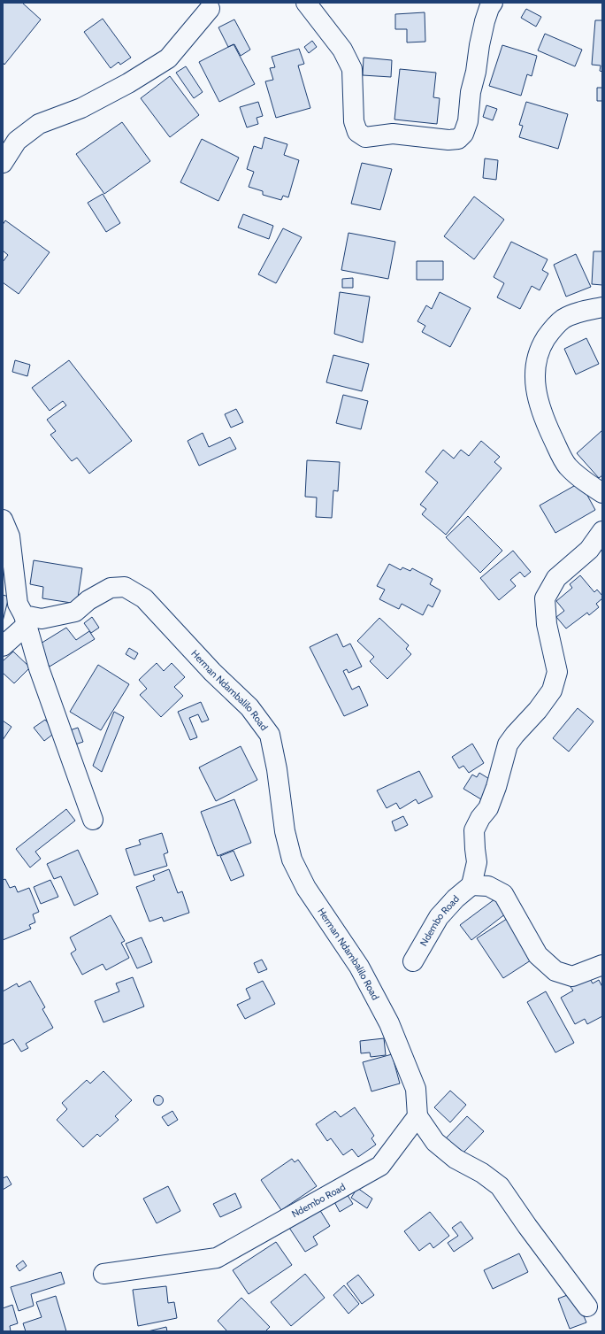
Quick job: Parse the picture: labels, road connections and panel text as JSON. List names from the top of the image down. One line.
{"streets":{"street":["Herman Ndambalilo Road","Ndembo Road"]},"crossings":[["Herman Ndambalilo Road","Ndembo Road"]]}
